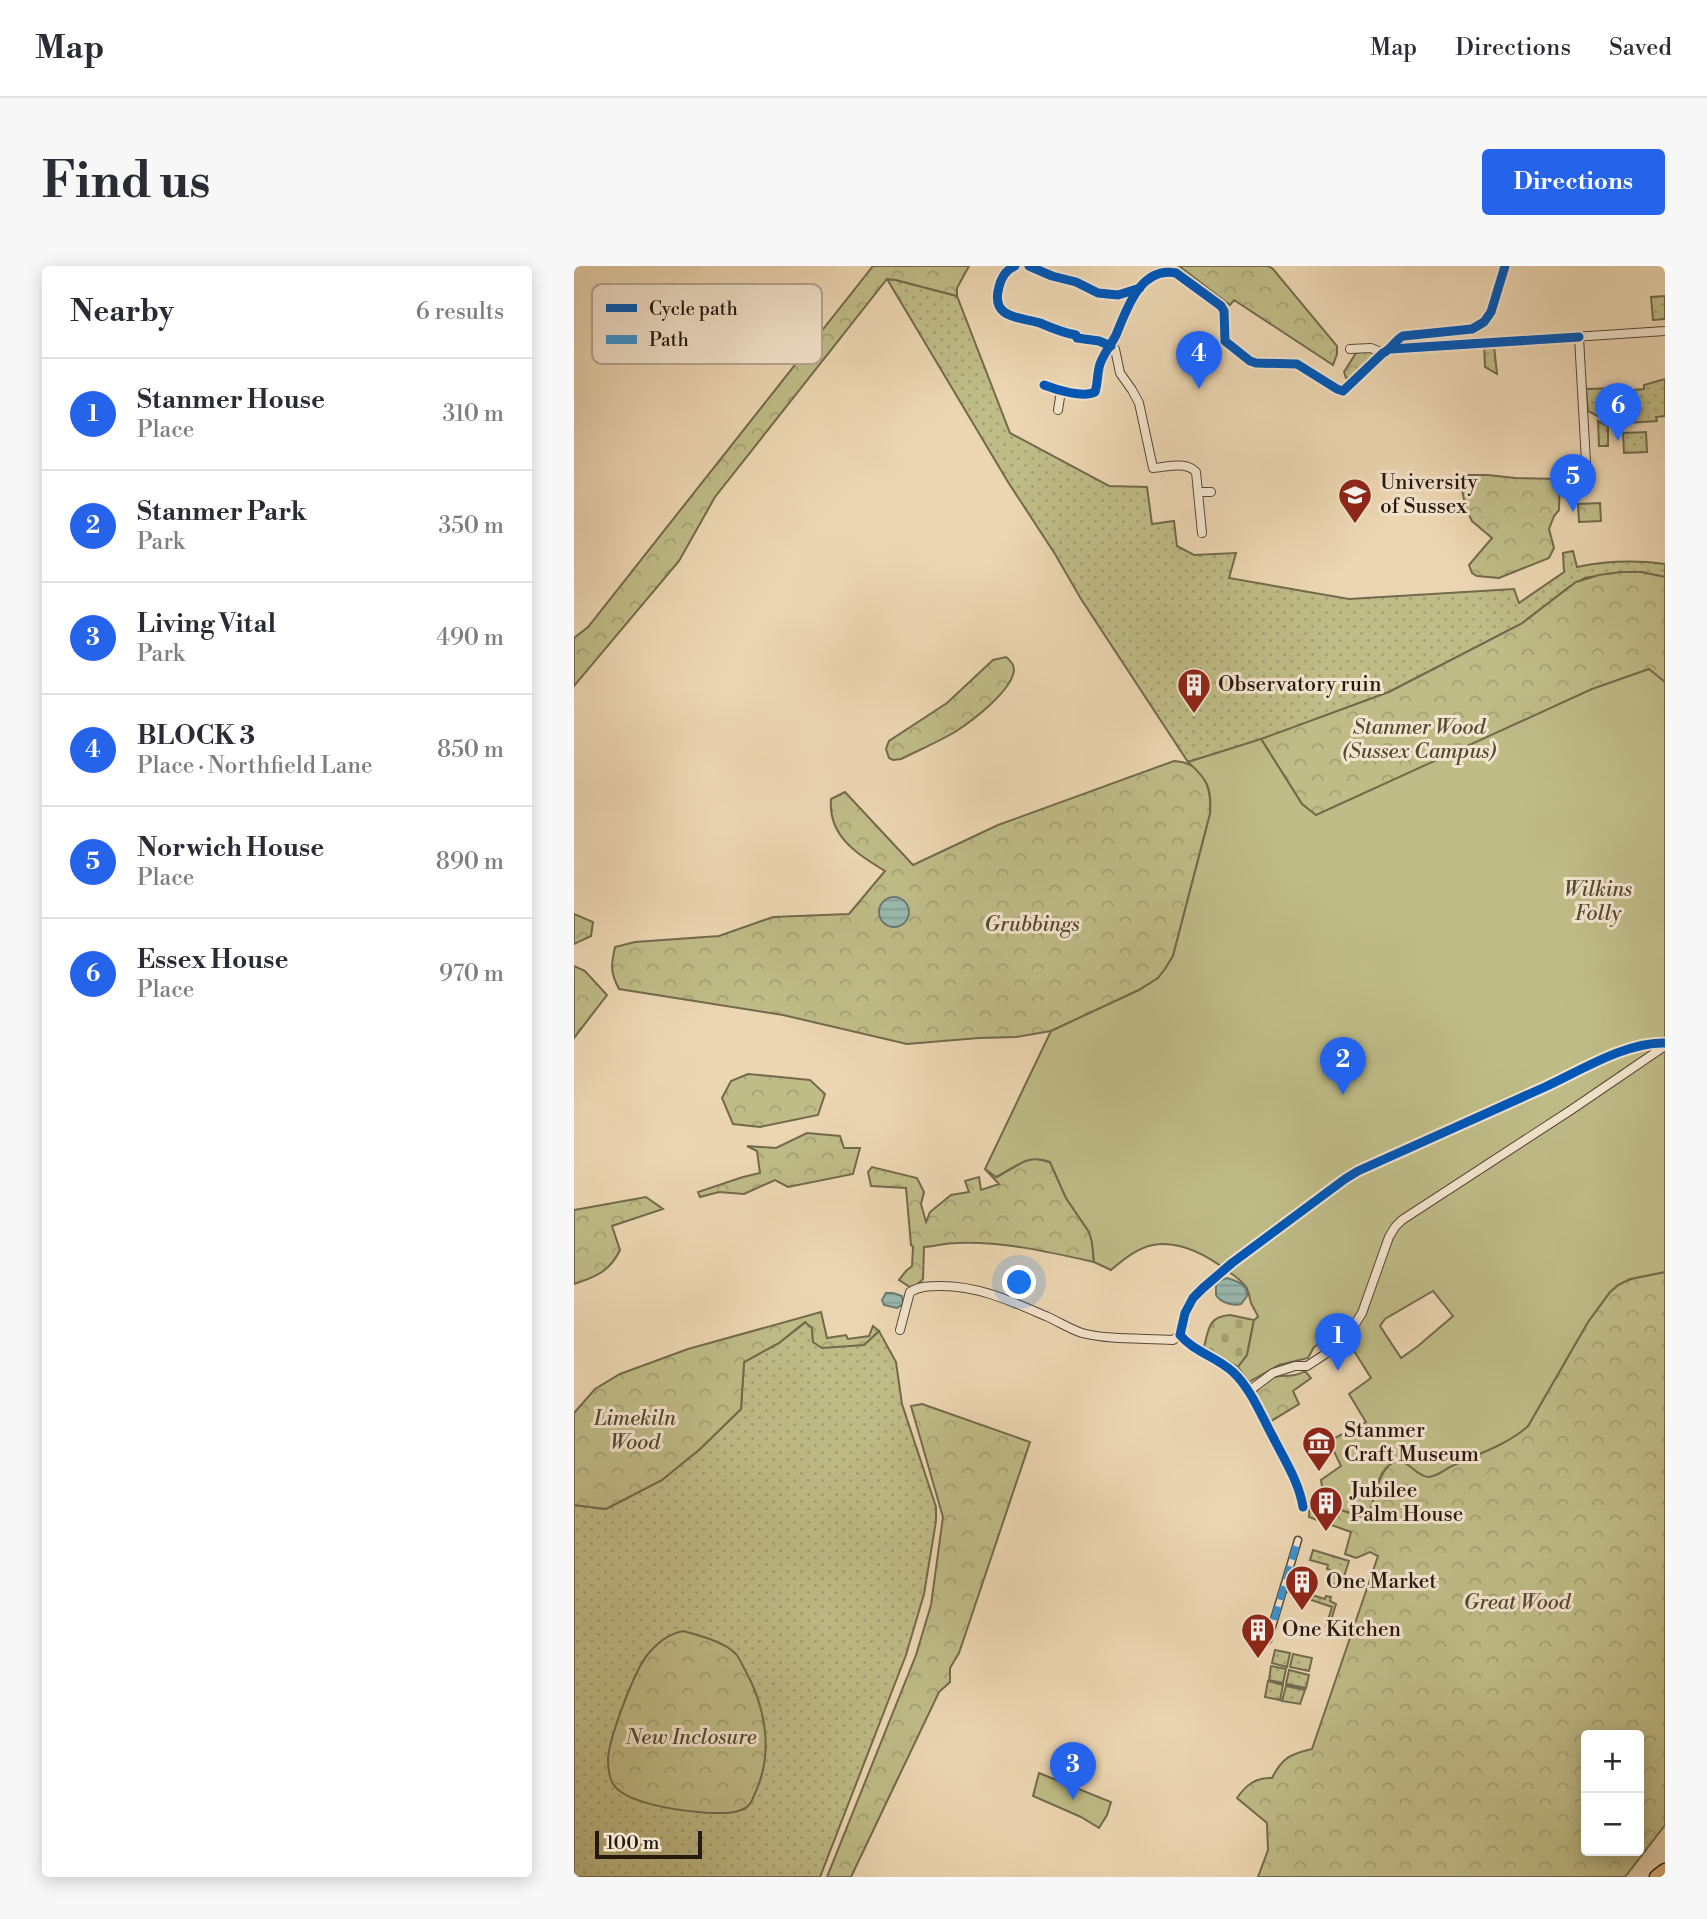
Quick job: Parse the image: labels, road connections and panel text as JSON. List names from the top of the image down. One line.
{"parks":["Stanmer Wood (Sussex Campus)","Wilkins Folly","Grubbings","Limekiln Wood","Great Wood","New Inclosure"],"places":{"school or university":["University of Sussex"],"building":["Observatory ruin","Jubilee Palm House","One Market","One Kitchen"],"museum":["Stanmer Craft Museum"]},"legend":["Cycle path","Path"],"scale_bar":"100 m","page":{"header":"Map","nav":["Map","Directions","Saved"],"buttons":"Directions","title":"Find us","heading":["Nearby","6 results"],"pins":["4","6","5","2","1","3"],"list":[{"mark":"1","name":"Stanmer House","note":"Place","value":"310 m"},{"mark":"2","name":"Stanmer Park","note":"Park","value":"350 m"},{"mark":"3","name":"Living Vital","note":"Park","value":"490 m"},{"mark":"4","name":"BLOCK 3","note":"Place · Northfield Lane","value":"850 m"},{"mark":"5","name":"Norwich House","note":"Place","value":"890 m"},{"mark":"6","name":"Essex House","note":"Place","value":"970 m"}],"map_buttons":["+","−"],"scale":"100 m"}}
